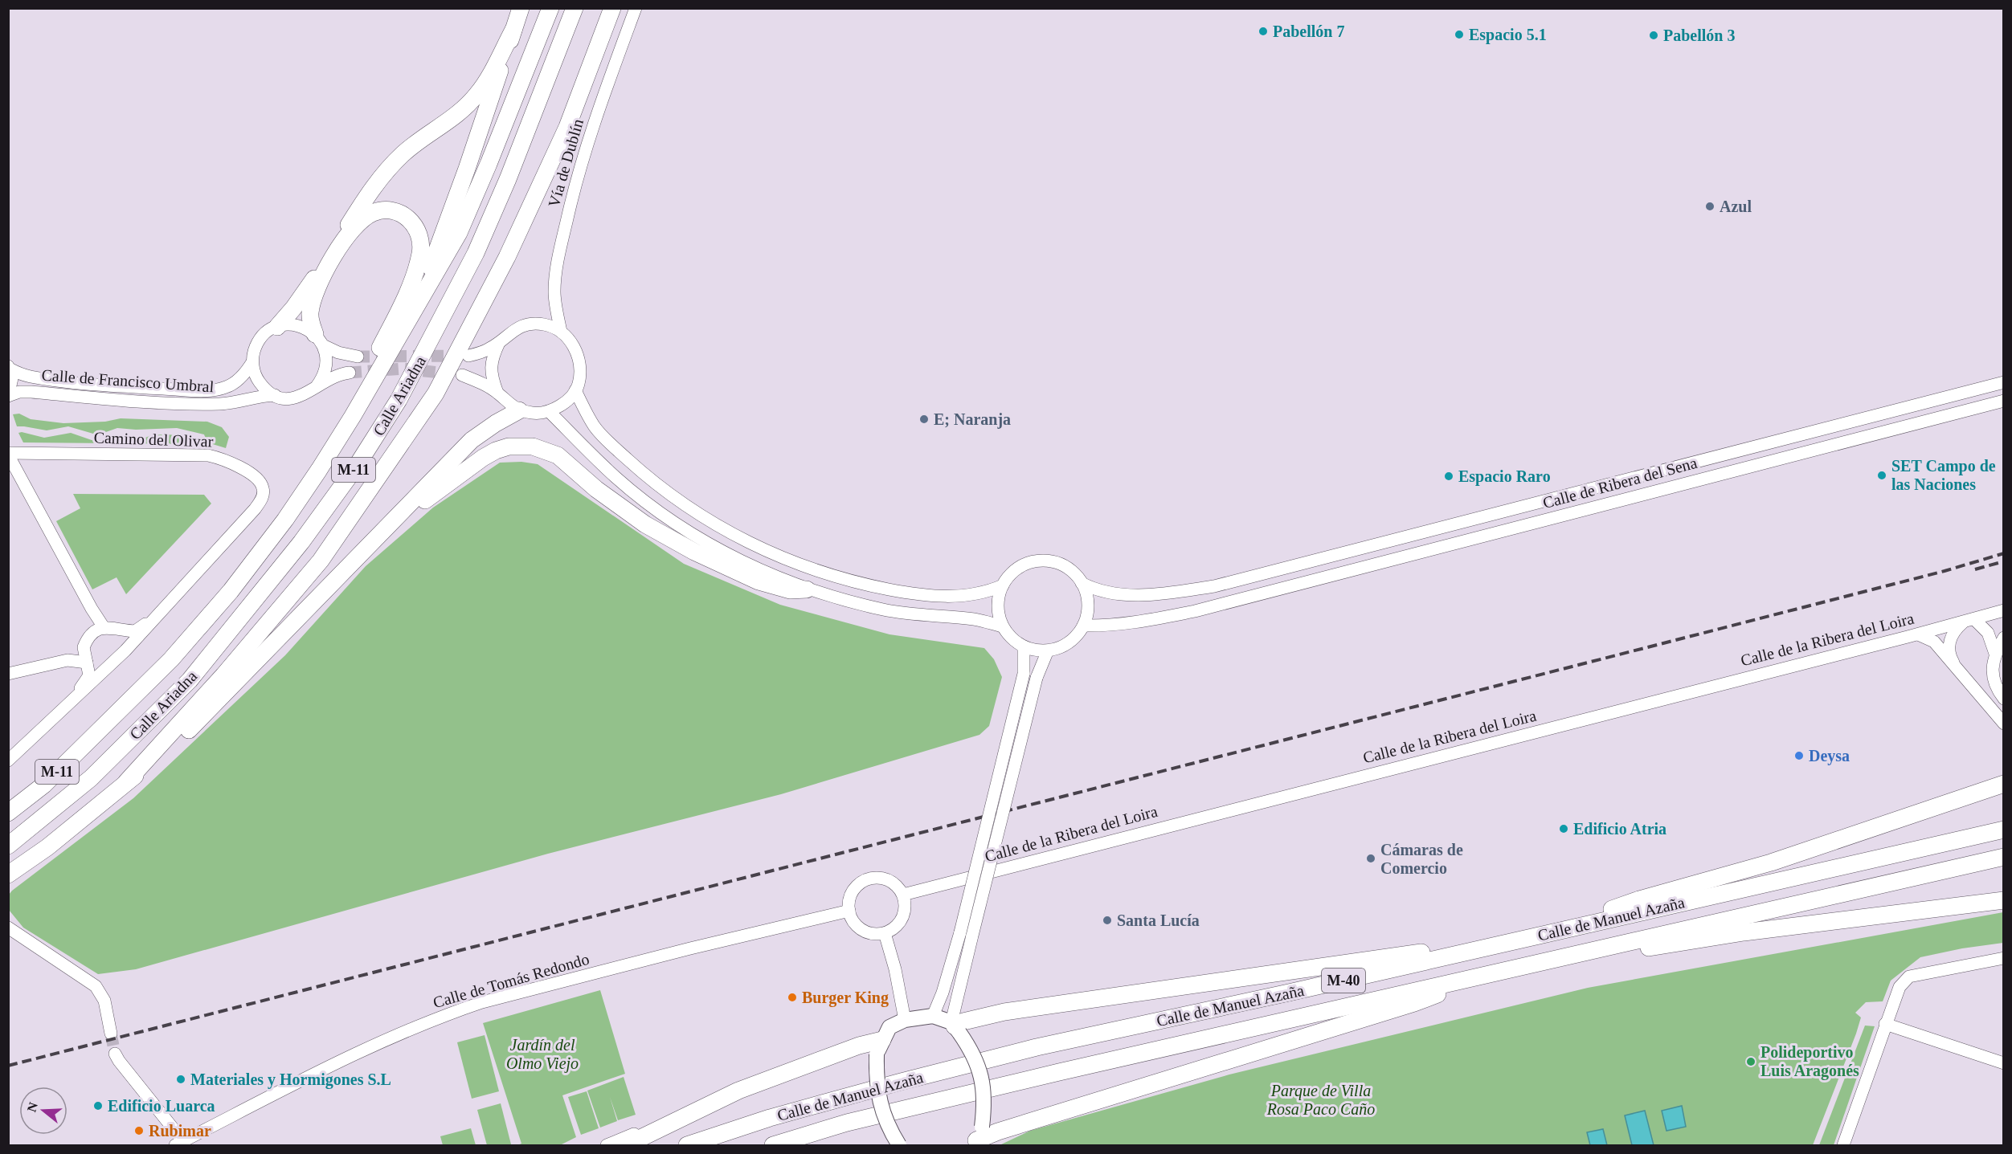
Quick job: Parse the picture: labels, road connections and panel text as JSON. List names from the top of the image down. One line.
{"streets":{"highway":["Calle Ariadna","M-11","Calle de Manuel Azaña","M-40"],"street":["Vía de Dublín","Calle de Francisco Umbral","Camino del Olivar","Calle de Ribera del Sena","Calle de la Ribera del Loira","Calle de Tomás Redondo"]},"crossings":[["Calle de la Ribera del Loira","Calle de Tomás Redondo"]],"parks":["Jardín del Olmo Viejo","Parque de Villa Rosa Paco Caño"],"places":["Pabellón 7","Espacio 5.1","Pabellón 3","Azul","E; Naranja","SET Campo de las Naciones","Espacio Raro","Deysa","Edificio Atria","Cámaras de Comercio","Santa Lucía","Burger King","Polideportivo Luis Aragonés","Materiales y Hormigones S.L","Edificio Luarca","Rubimar"],"north":"left"}
